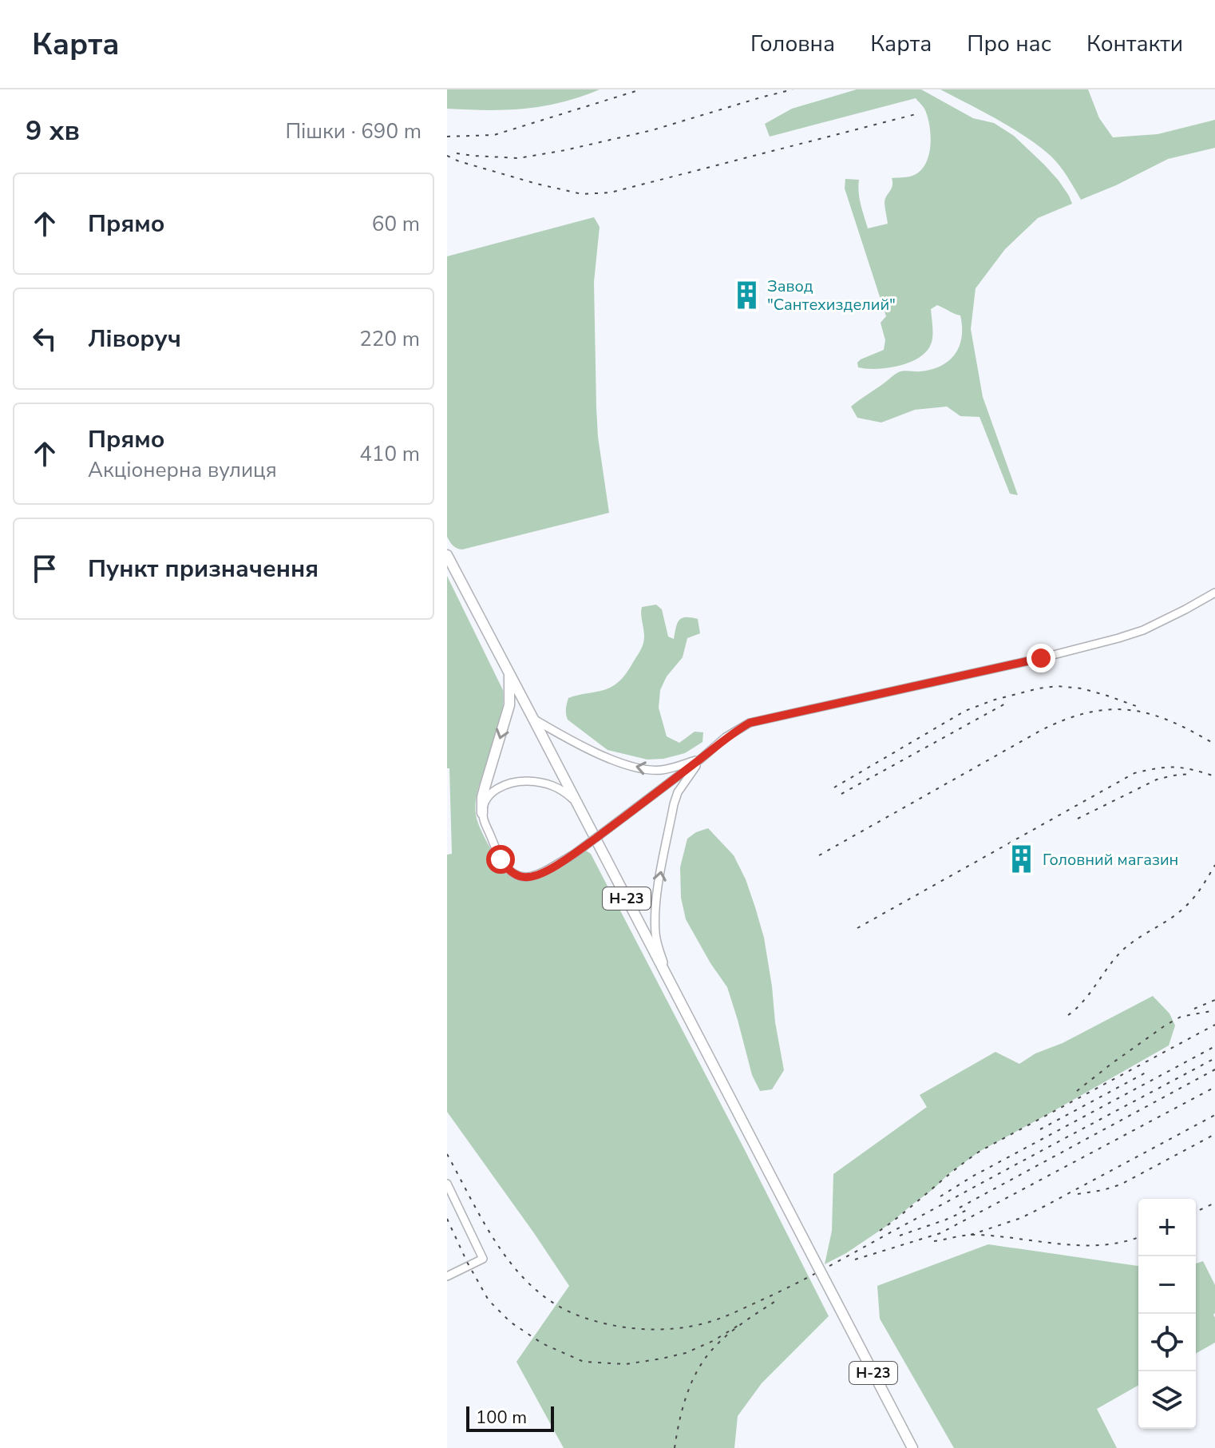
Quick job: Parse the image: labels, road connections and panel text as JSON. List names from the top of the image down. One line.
{"streets":{"main road":["Н-23"]},"places":{"building":["Завод \"Сантехизделий\"","Головний магазин"]},"scale_bar":"100 m","page":{"header":"Карта","nav":["Головна","Карта","Про нас","Контакти"],"heading":["9 хв","Пішки · 690 m"],"list":[["Прямо","60 m"],["Ліворуч","220 m"],["Прямо","Акціонерна вулиця","410 m"],"Пункт призначення"],"map_buttons":["+","−"],"scale":"100 m"}}
